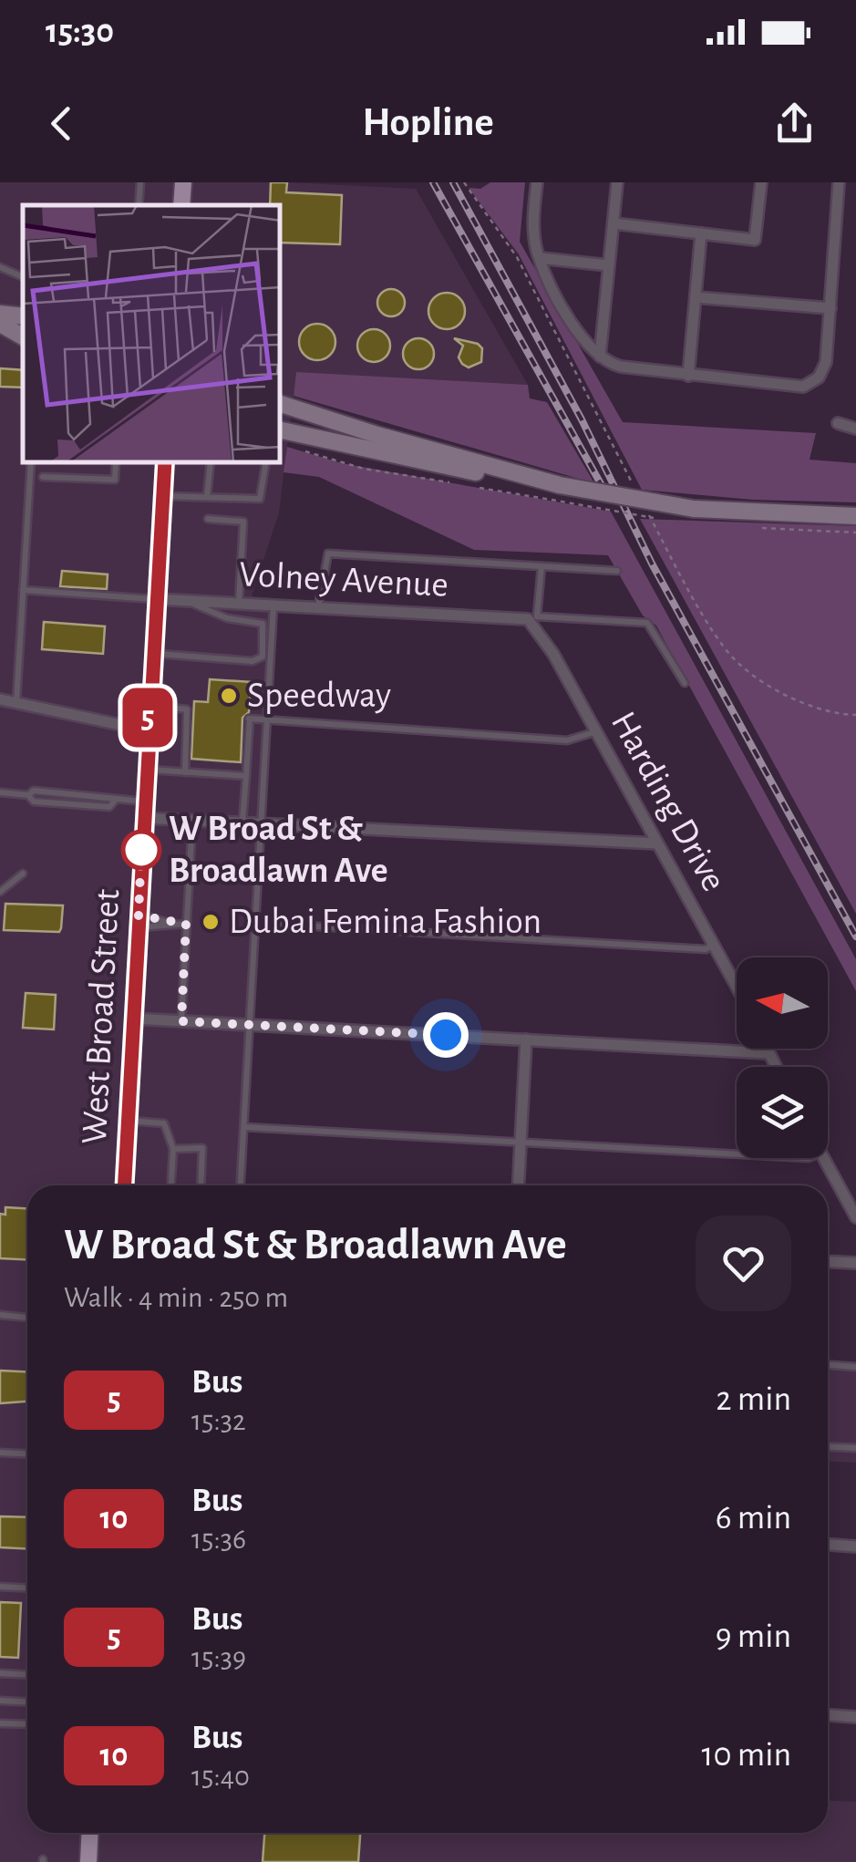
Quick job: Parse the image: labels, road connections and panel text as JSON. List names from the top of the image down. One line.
{"streets":{"main road":["West Broad Street"],"street":["Volney Avenue","Harding Drive"]},"crossings":[["Volney Avenue","Harding Drive"],["Volney Avenue","West Broad Street"]],"places":["Speedway","W Broad St & Broadlawn Ave","Dubai Femina Fashion"],"lines":["bus line 5"],"north":"left","page":{"status":"15:30","header":"Hopline","on_map":"5","heading":["W Broad St & Broadlawn Ave","Walk · 4 min · 250 m"],"list":[{"mark":"5","name":"Bus","note":"15:32","value":"2 min"},{"mark":"10","name":"Bus","note":"15:36","value":"6 min"},{"mark":"5","name":"Bus","note":"15:39","value":"9 min"},{"mark":"10","name":"Bus","note":"15:40","value":"10 min"}]}}
